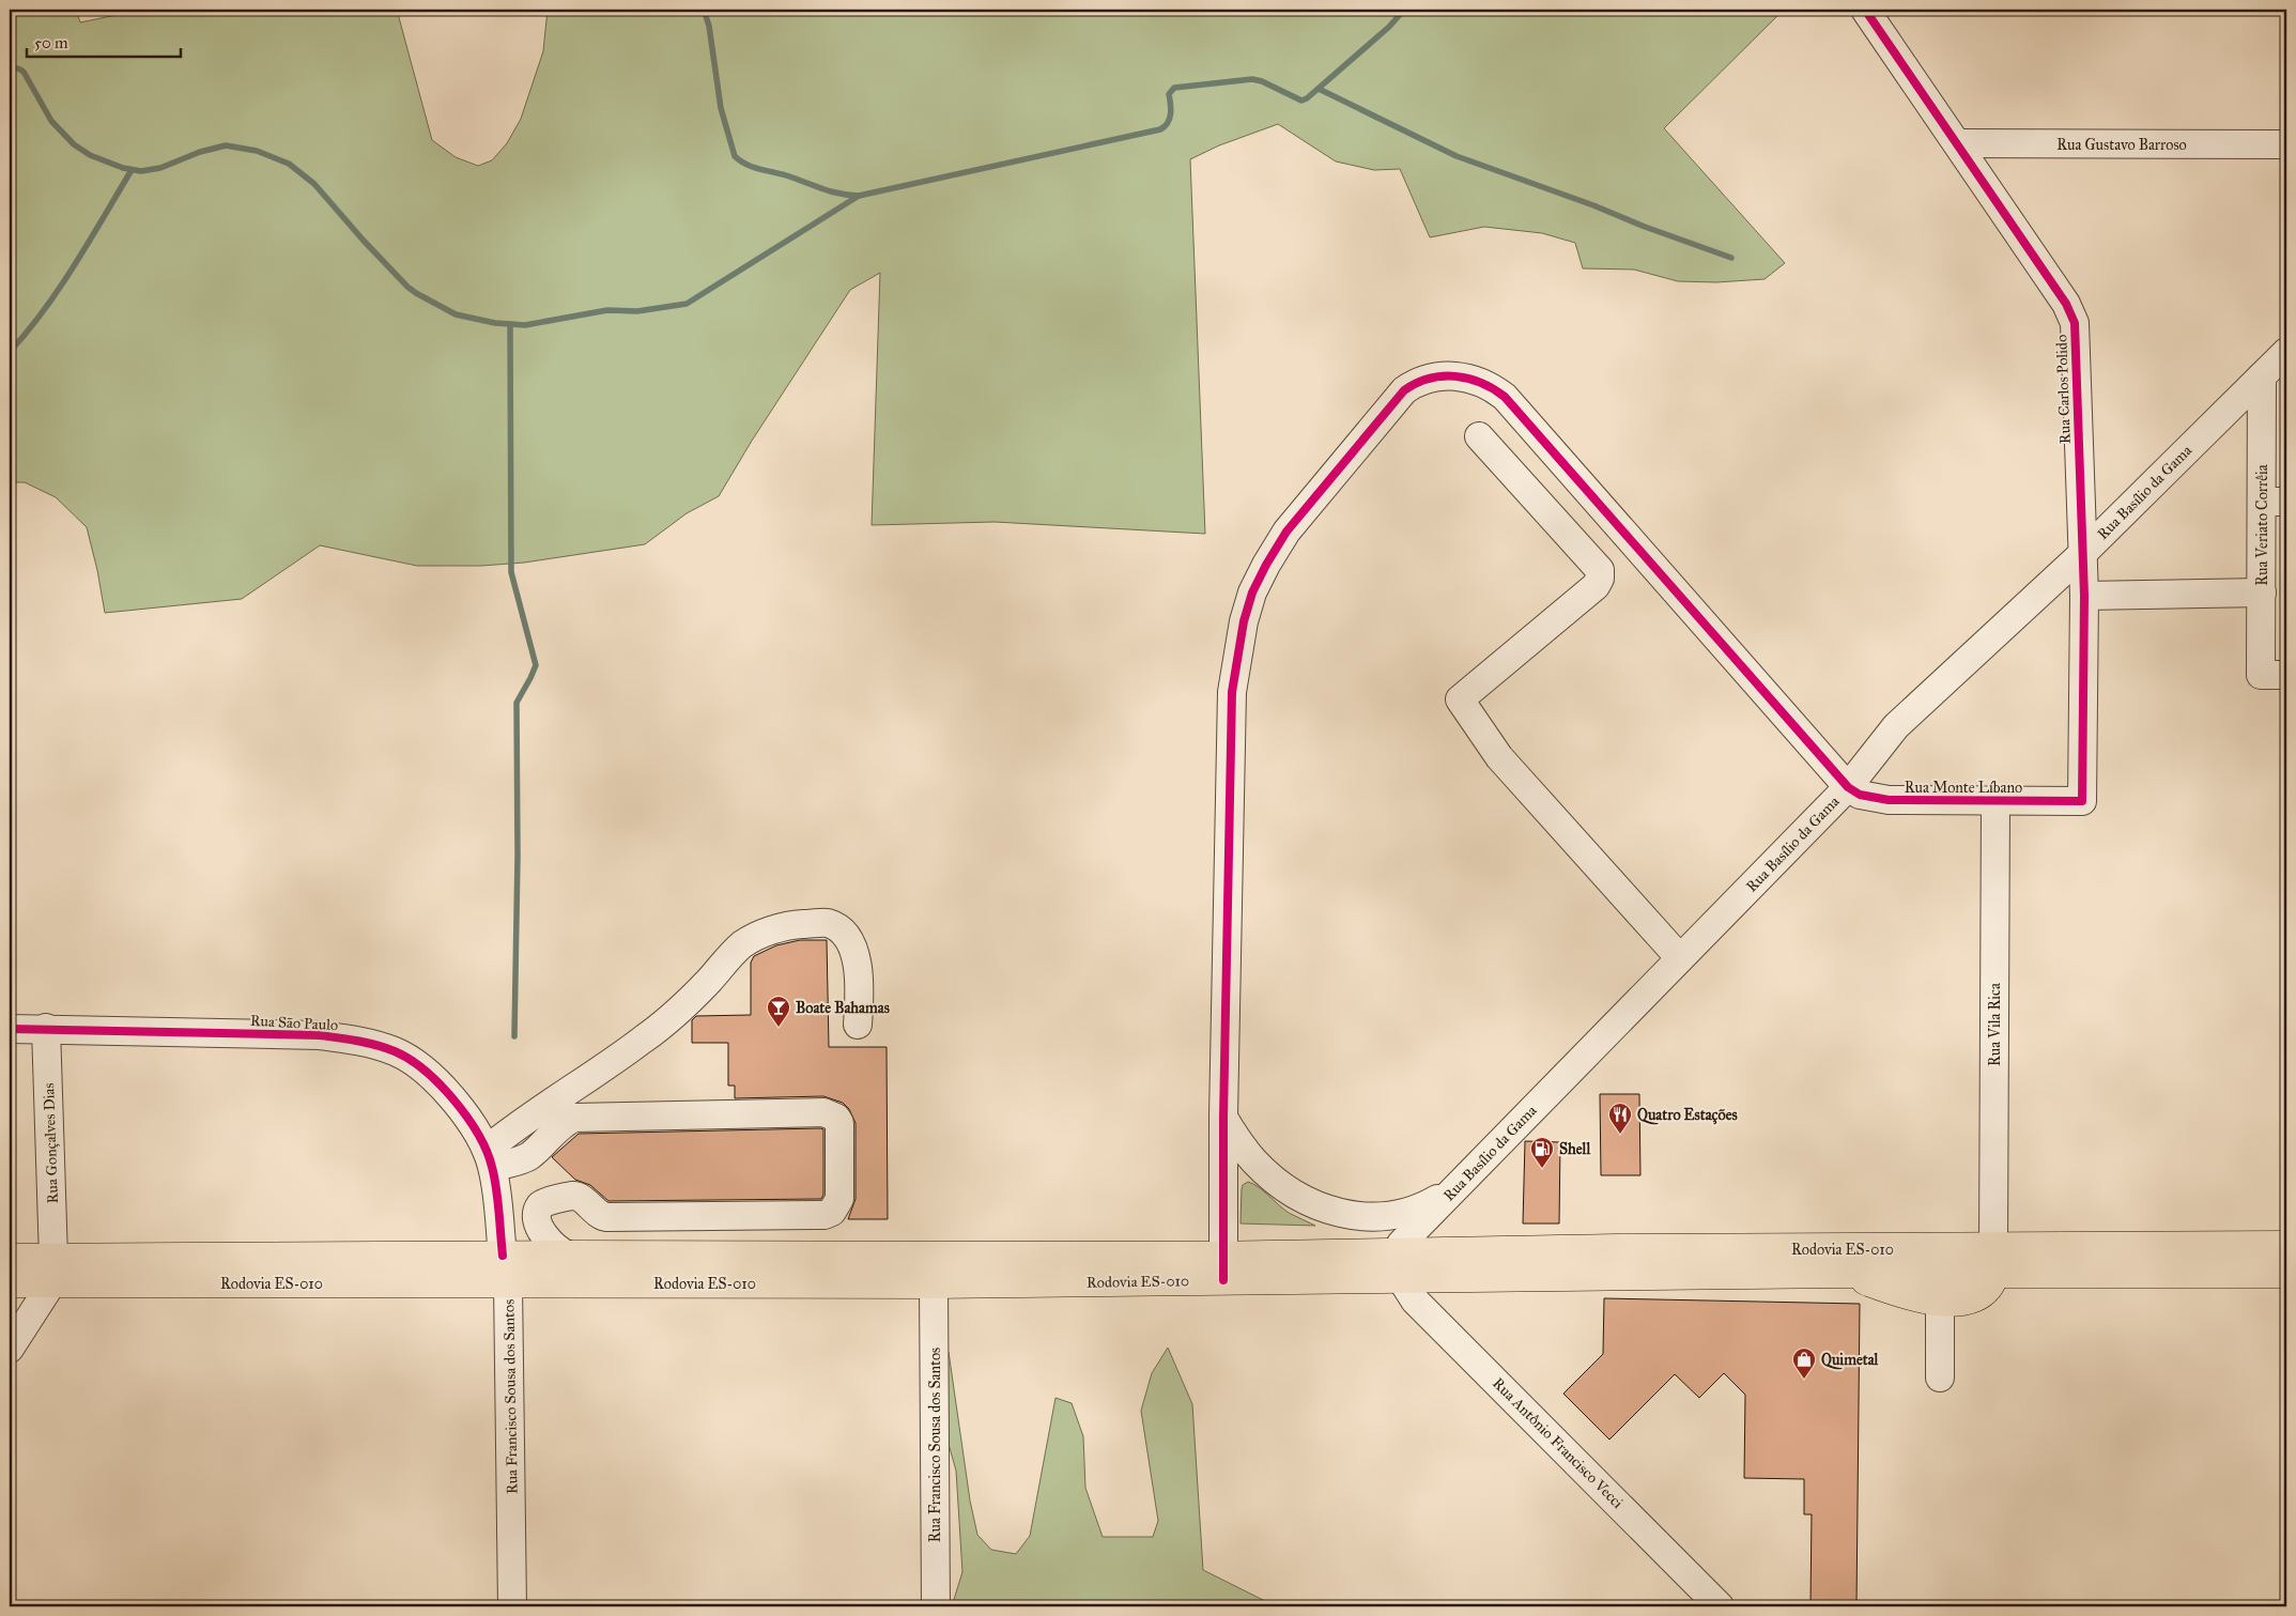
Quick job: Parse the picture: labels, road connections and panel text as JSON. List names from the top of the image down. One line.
{"streets":{"main road":["Rodovia ES-010"],"street":["Rua Gustavo Barroso","Rua Carlos Polido","Rua Basílio da Gama","Rua Veriato Corrêia","Rua Monte Líbano","Rua São Paulo","Rua Vila Rica","Rua Gonçalves Dias","Rua Francisco Sousa dos Santos","Rua Antônio Francisco Vecci"]},"crossings":[["Rua Gustavo Barroso","Rua Carlos Polido"],["Rua Carlos Polido","Rua Basílio da Gama"],["Rua Carlos Polido","Rua Monte Líbano"],["Rua Basílio da Gama","Rua Veriato Corrêia"],["Rua Basílio da Gama","Rua Monte Líbano"],["Rua Basílio da Gama","Rodovia ES-010"],["Rua Basílio da Gama","Rua Antônio Francisco Vecci"],["Rua Monte Líbano","Rua Vila Rica"],["Rua São Paulo","Rua Gonçalves Dias"],["Rua São Paulo","Rodovia ES-010"],["Rua São Paulo","Rua Francisco Sousa dos Santos"],["Rua Vila Rica","Rodovia ES-010"],["Rua Gonçalves Dias","Rodovia ES-010"],["Rodovia ES-010","Rua Francisco Sousa dos Santos"],["Rodovia ES-010","Rua Antônio Francisco Vecci"]],"places":{"bar":["Boate Bahamas"],"restaurant":["Quatro Estações"],"fuel station":["Shell"],"shop":["Quimetal"]},"scale_bar":"50 m"}
